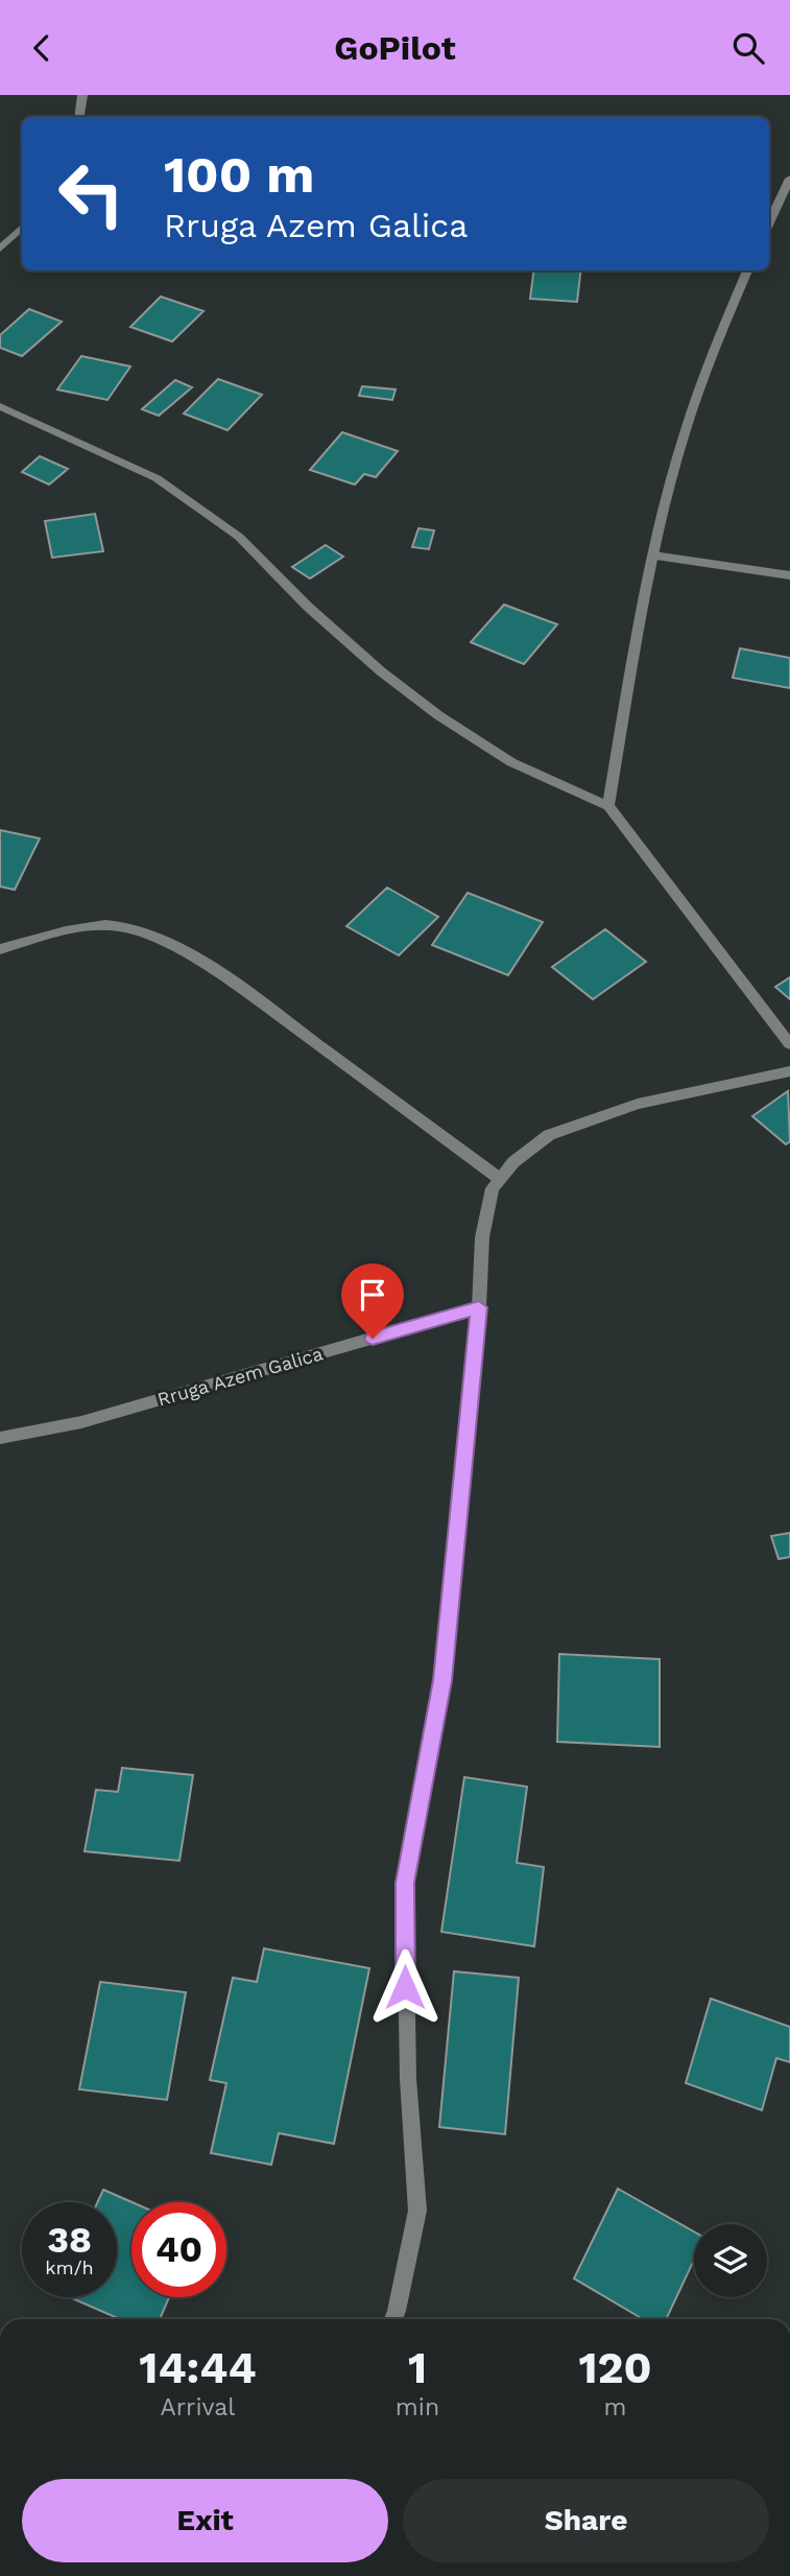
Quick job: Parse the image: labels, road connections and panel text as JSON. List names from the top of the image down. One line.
{"streets":{"street":["Rruga Azem Galica"]},"page":{"header":"GoPilot","turn":["100 m","Rruga Azem Galica"],"speed":"38 km/h","limit":"40","eta":["14:44","Arrival","1","min","120","m"],"buttons":["Exit","Share"]}}
